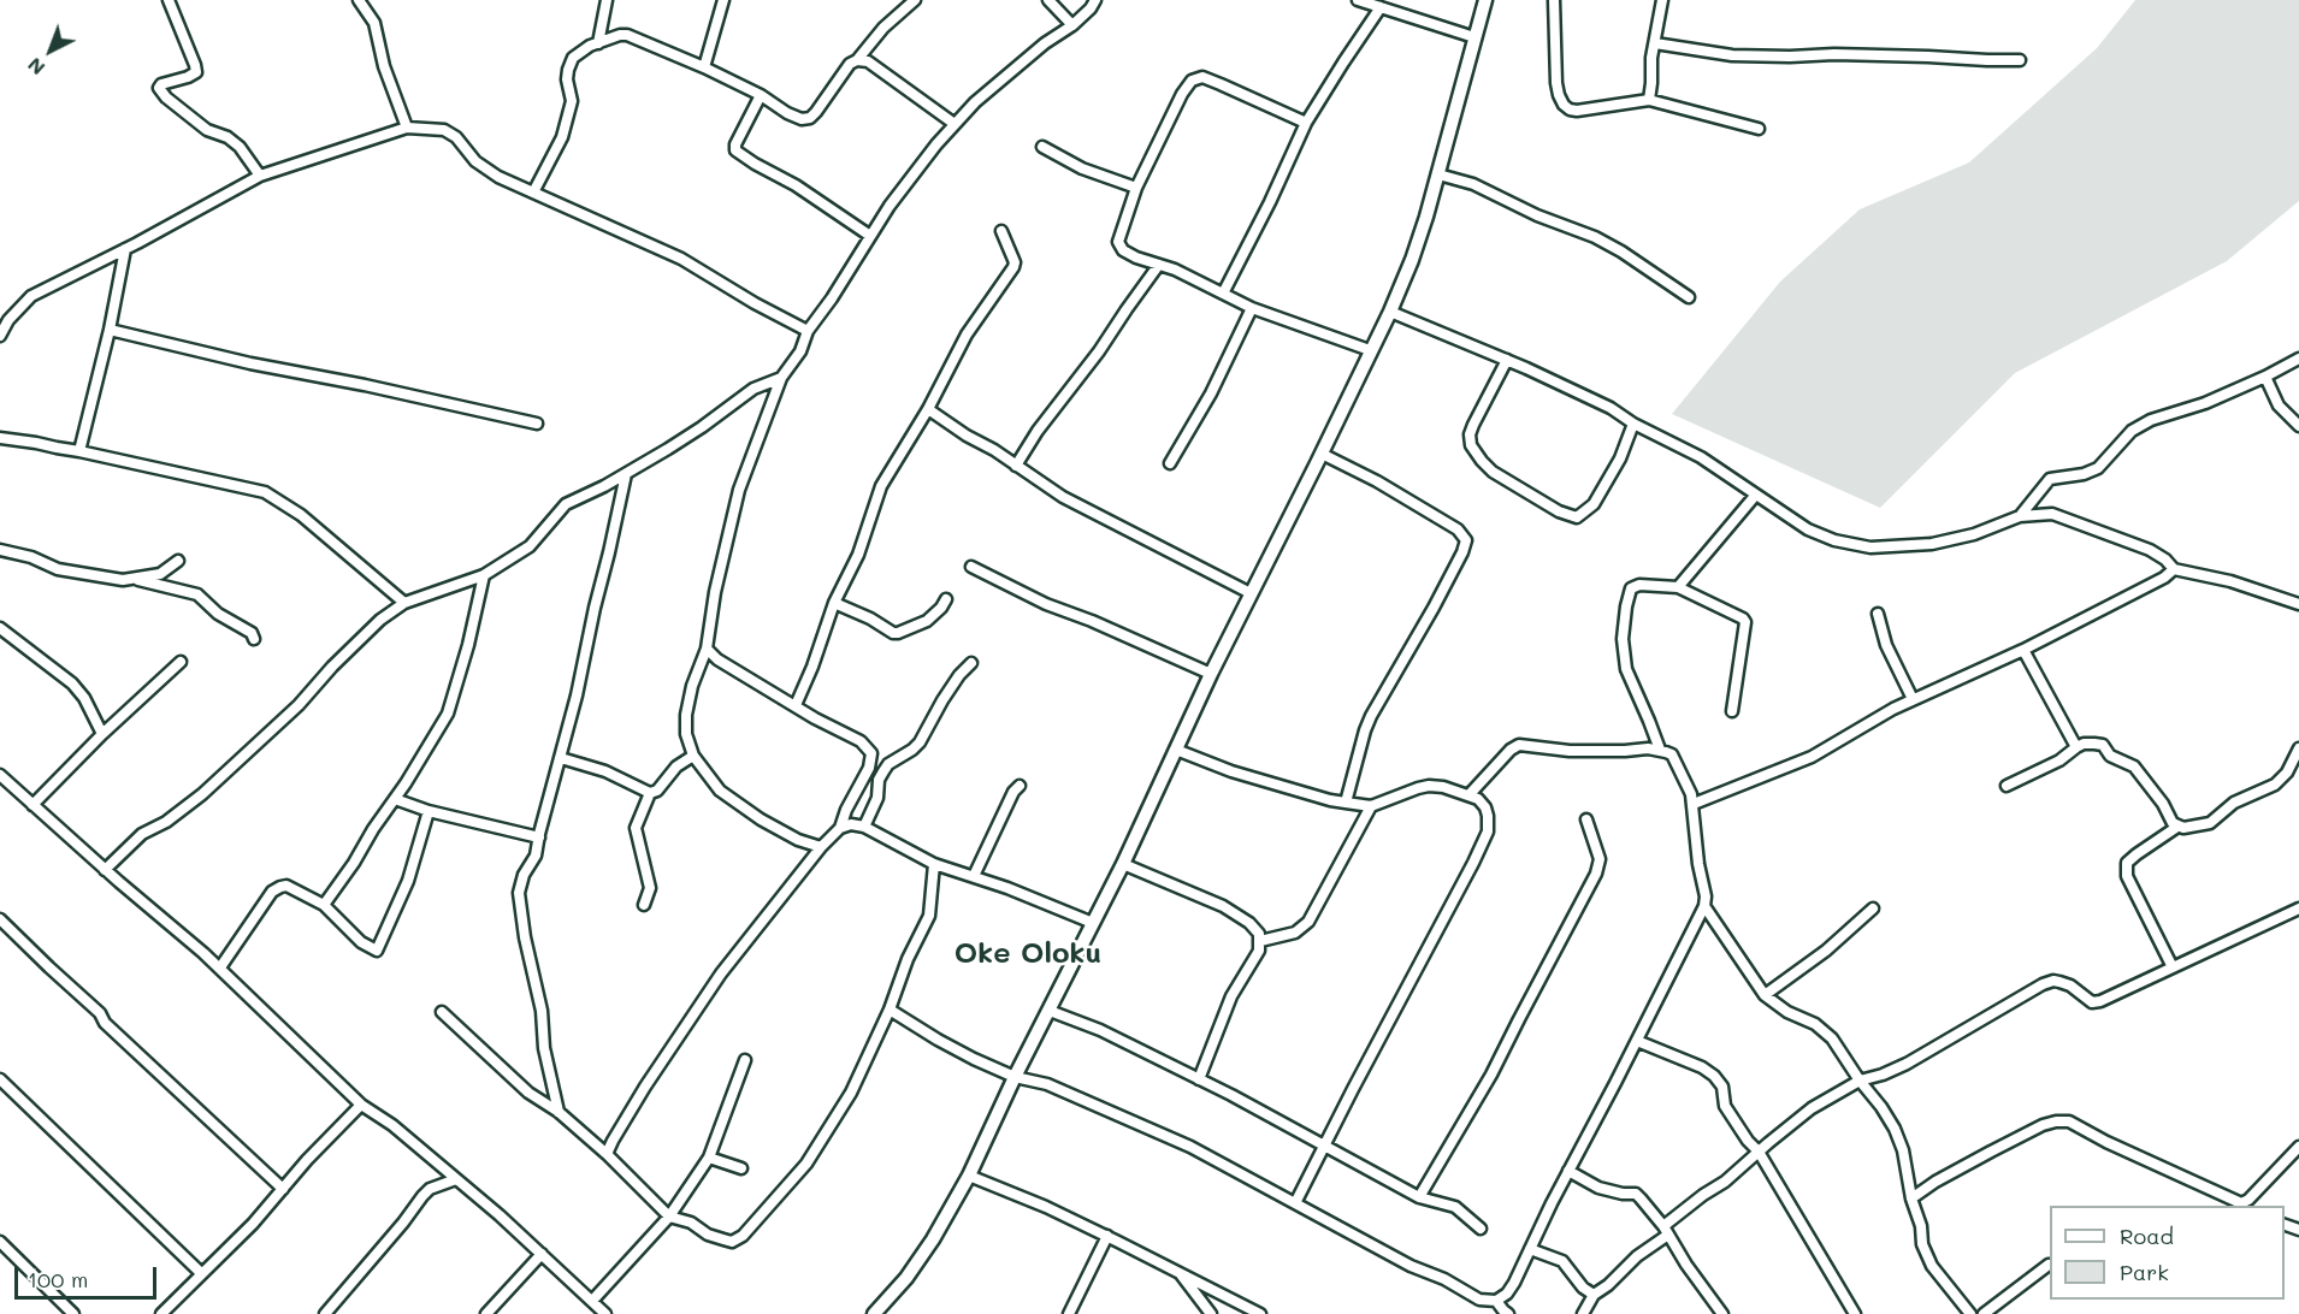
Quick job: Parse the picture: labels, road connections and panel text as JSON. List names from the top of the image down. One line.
{"districts":["Oke Oloku"],"legend":["Road","Park"],"scale_bar":"100 m","north":"bottom left"}
